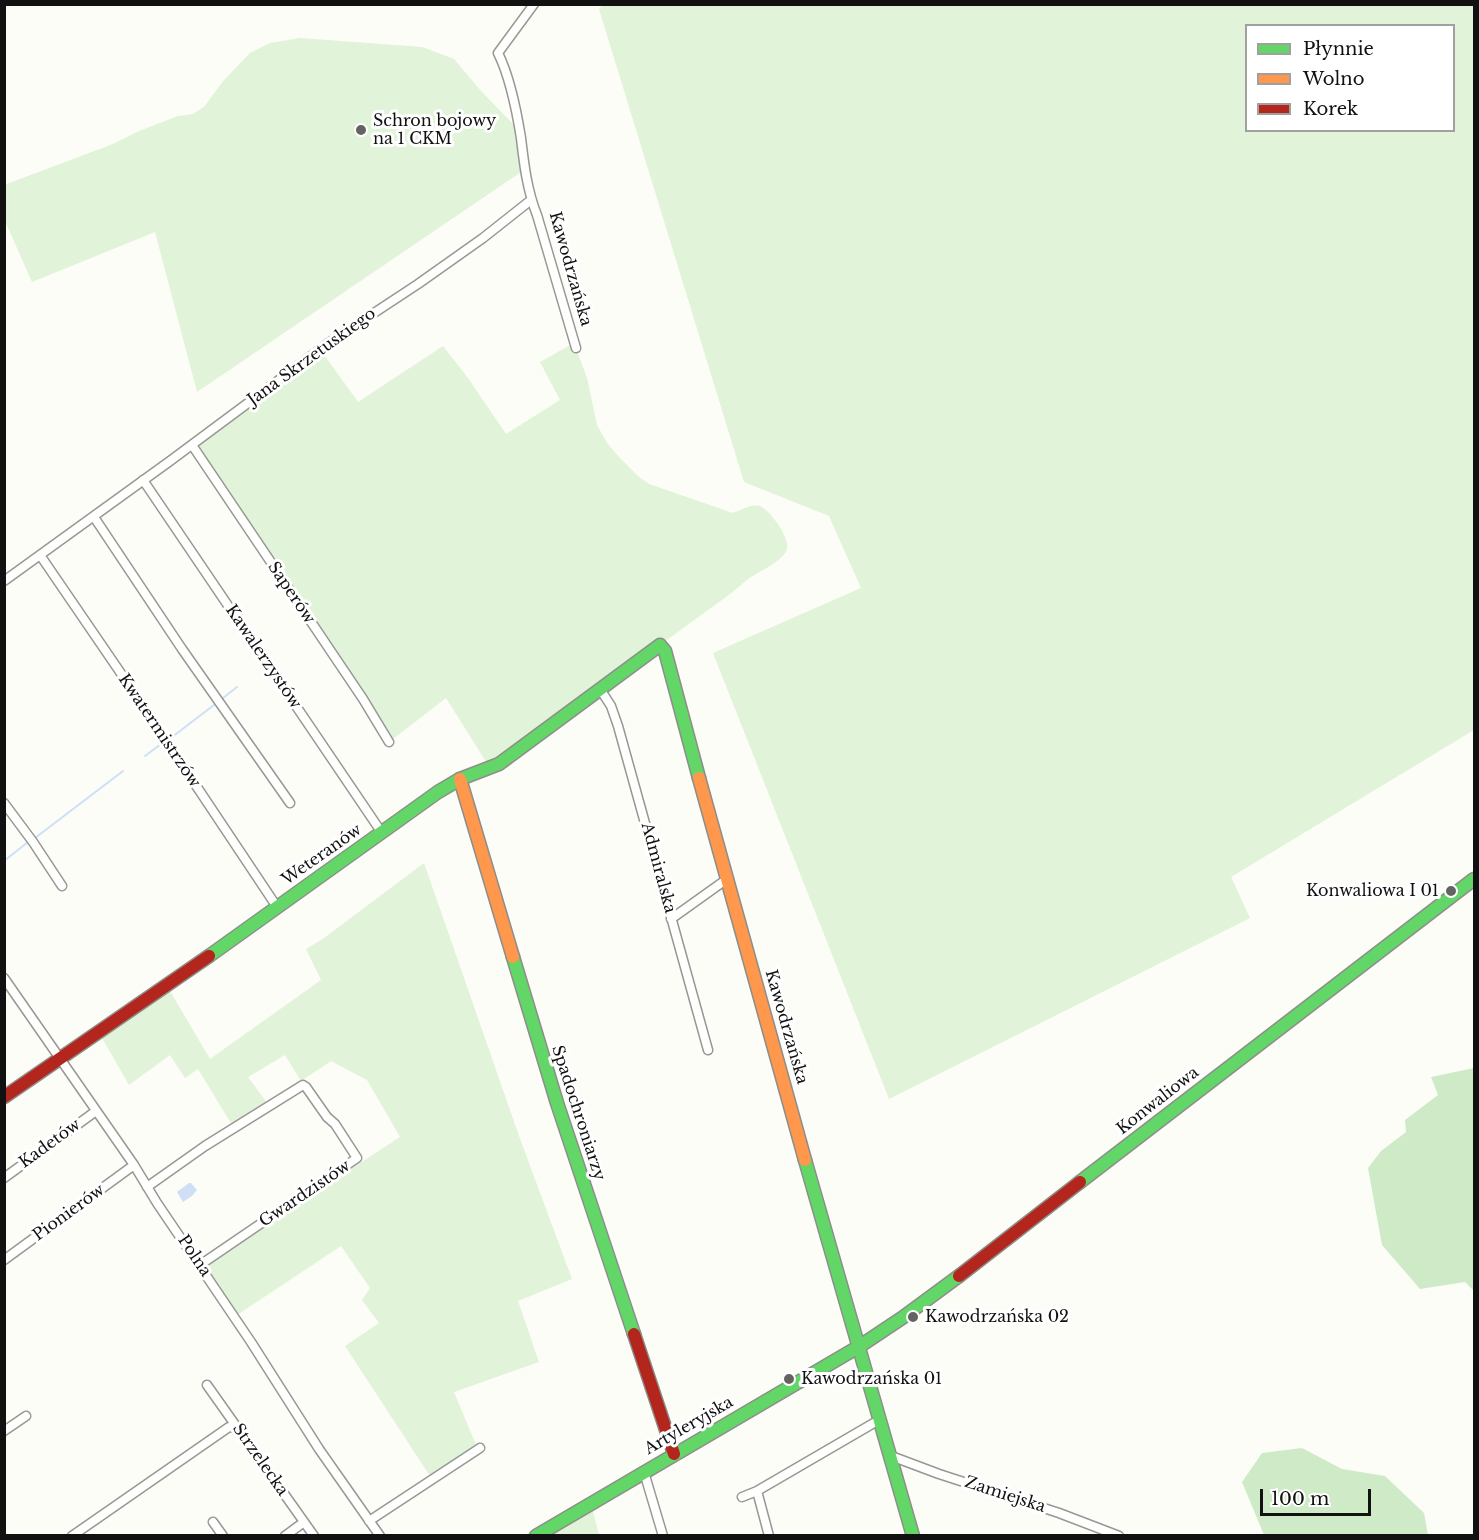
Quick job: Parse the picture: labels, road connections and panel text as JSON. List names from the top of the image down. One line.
{"streets":{"street":["Kawodrzańska","Jana Skrzetuskiego","Saperów","Kawalerzystów","Kwatermistrzów","Weteranów","Admiralska","Konwaliowa","Spadochroniarzy","Kadetów","Gwardzistów","Pionierów","Polna","Artyleryjska","Strzelecka","Zamiejska"]},"crossings":[["Kawodrzańska","Jana Skrzetuskiego"],["Kawodrzańska","Weteranów"],["Kawodrzańska","Konwaliowa"],["Kawodrzańska","Artyleryjska"],["Kawodrzańska","Zamiejska"],["Jana Skrzetuskiego","Saperów"],["Jana Skrzetuskiego","Kawalerzystów"],["Jana Skrzetuskiego","Kwatermistrzów"],["Kawalerzystów","Weteranów"],["Kwatermistrzów","Weteranów"],["Weteranów","Admiralska"],["Weteranów","Spadochroniarzy"],["Weteranów","Polna"],["Konwaliowa","Artyleryjska"],["Spadochroniarzy","Artyleryjska"],["Kadetów","Polna"],["Gwardzistów","Polna"],["Pionierów","Polna"]],"places":["Schron bojowy na 1 CKM","Konwaliowa I 01","Kawodrzańska 02","Kawodrzańska 01"],"legend":["Płynnie","Wolno","Korek"],"scale_bar":"100 m"}
